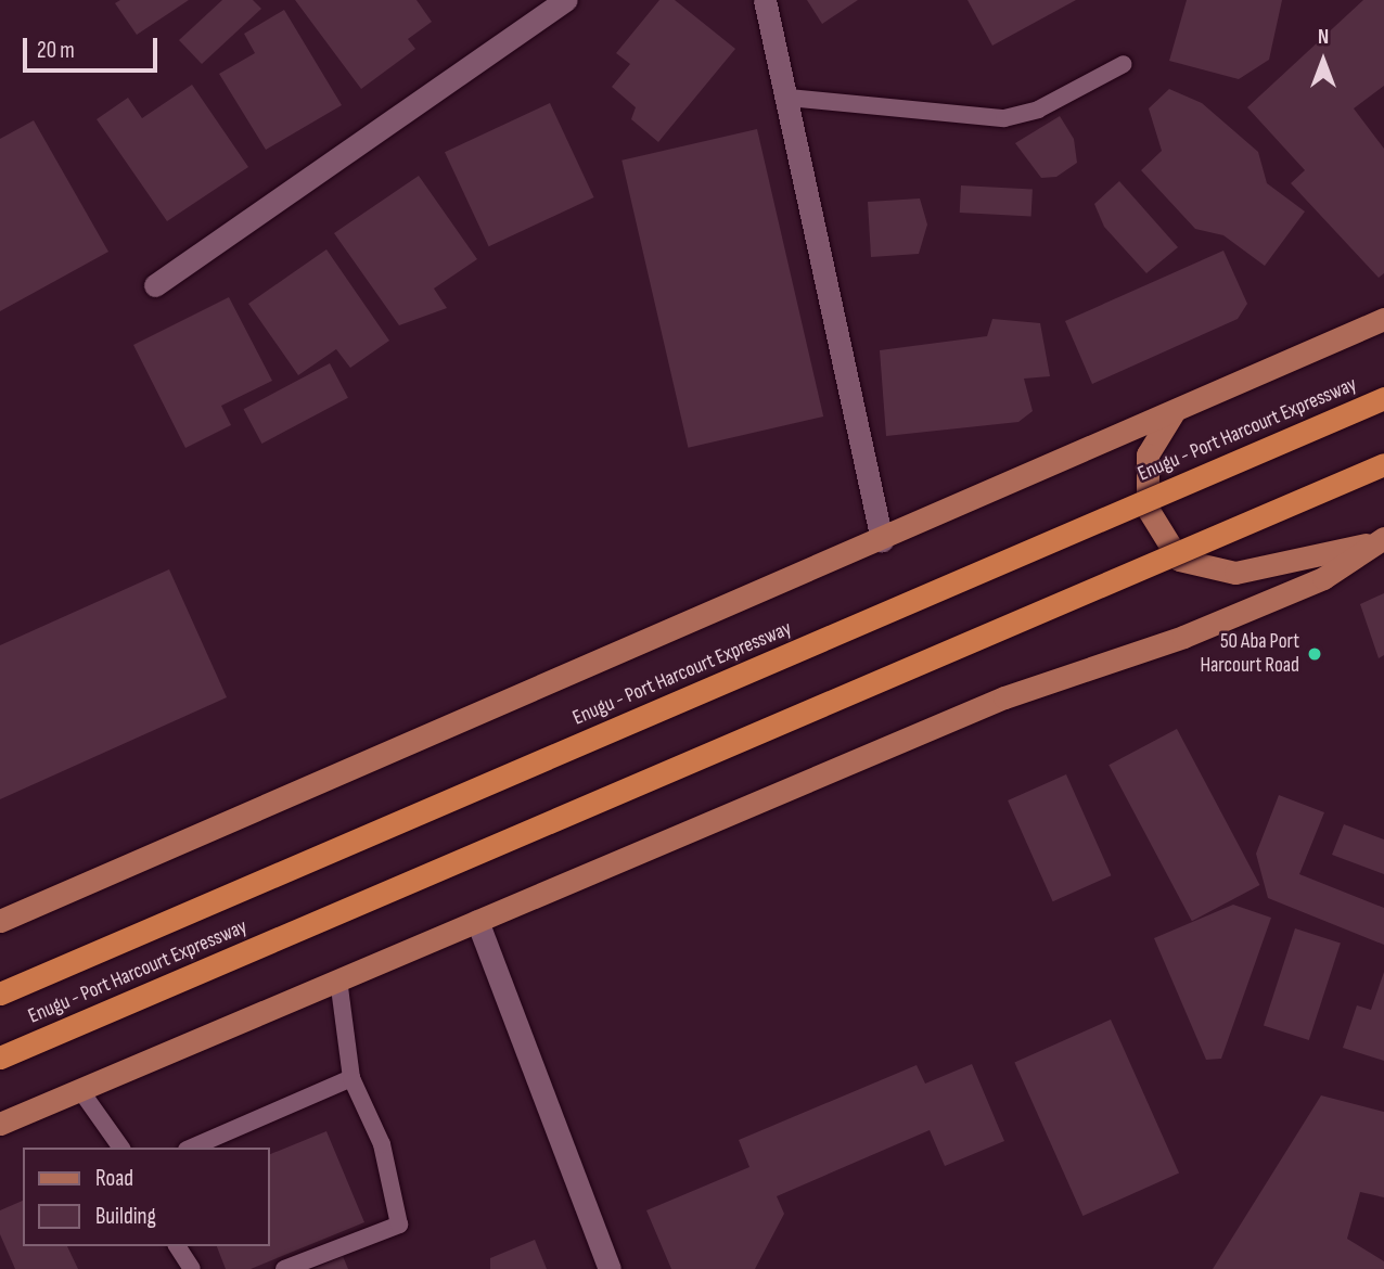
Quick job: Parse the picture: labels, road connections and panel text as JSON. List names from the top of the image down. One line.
{"streets":{"highway":["Enugu - Port Harcourt Expressway"]},"places":["50 Aba Port Harcourt Road"],"legend":["Road","Building"],"scale_bar":"20 m","north":"top"}
